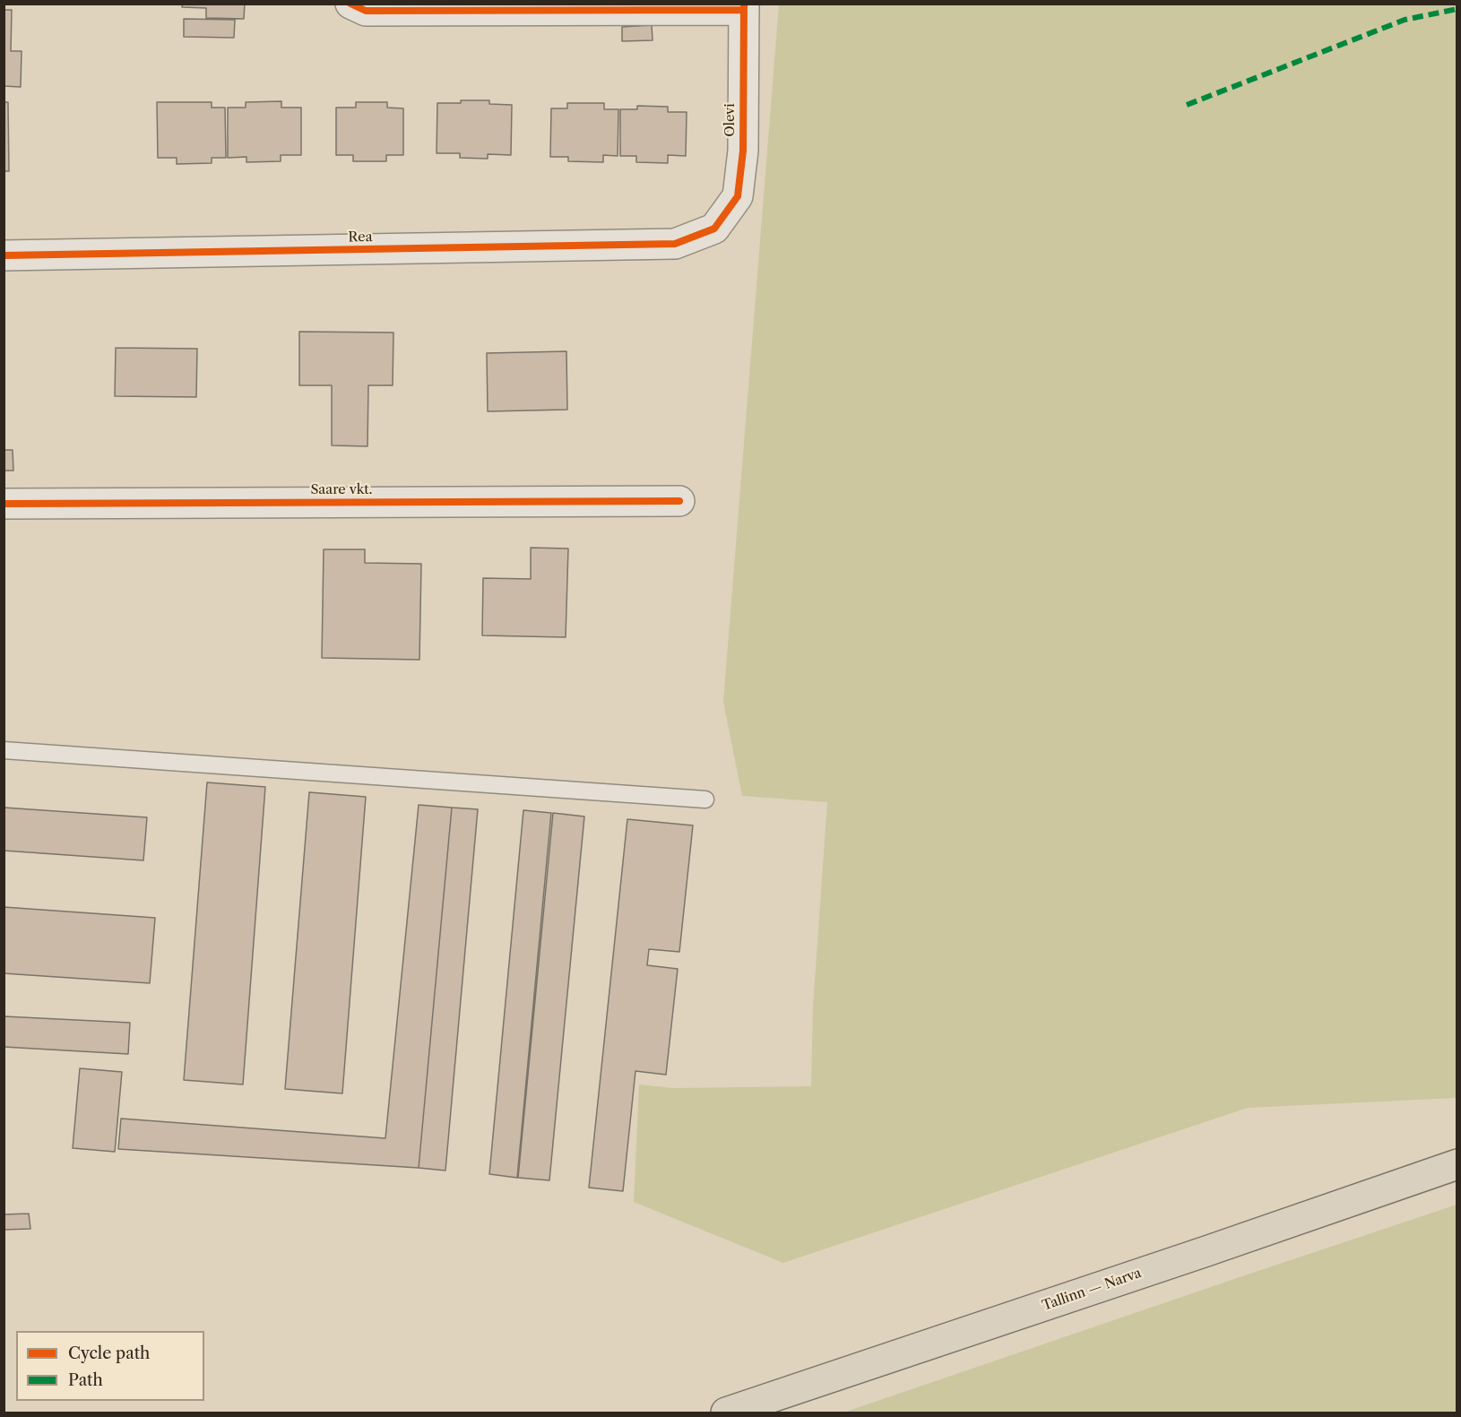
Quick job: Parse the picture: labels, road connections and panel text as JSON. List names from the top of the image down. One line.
{"streets":{"highway":["Tallinn — Narva"],"street":["Olevi","Rea","Saare vkt."]},"crossings":[["Olevi","Rea"]],"legend":["Cycle path","Path"]}
